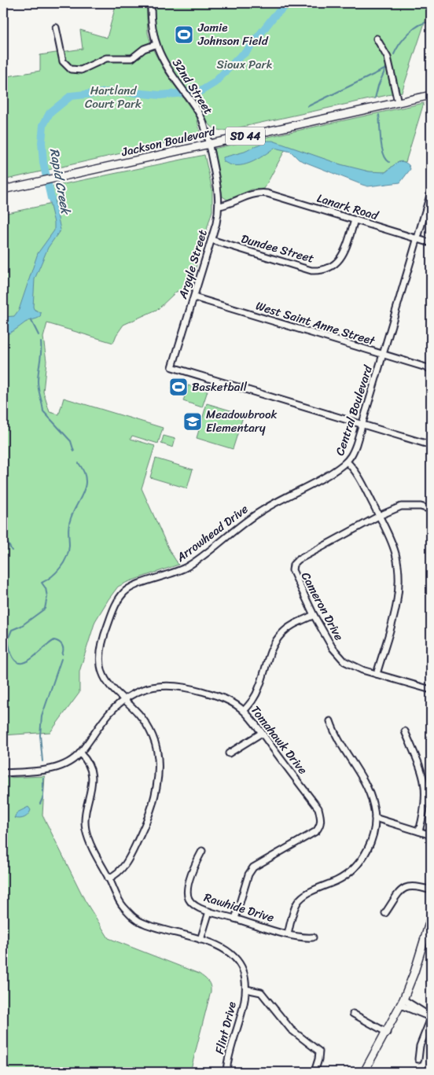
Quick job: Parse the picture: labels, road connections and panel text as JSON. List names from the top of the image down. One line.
{"streets":{"main road":["SD 44","Jackson Boulevard"],"street":["32nd Street","Lanark Road","Dundee Street","Argyle Street","West Saint Anne Street","Central Boulevard","Arrowhead Drive","Cameron Drive","Tomahawk Drive","Rawhide Drive","Flint Drive"]},"crossings":[["32nd Street","Jackson Boulevard"],["32nd Street","Lanark Road"],["32nd Street","Argyle Street"],["Lanark Road","Dundee Street"],["Lanark Road","Argyle Street"],["Lanark Road","Central Boulevard"],["Dundee Street","Argyle Street"],["Argyle Street","West Saint Anne Street"],["Argyle Street","Central Boulevard"],["West Saint Anne Street","Central Boulevard"],["Central Boulevard","Arrowhead Drive"],["Central Boulevard","Cameron Drive"],["Arrowhead Drive","Tomahawk Drive"],["Tomahawk Drive","Rawhide Drive"]],"water":["Rapid Creek"],"parks":["Sioux Park","Hartland Court Park"],"places":{"sports":["Jamie Johnson Field","Basketball"],"school or university":["Meadowbrook Elementary"]}}
